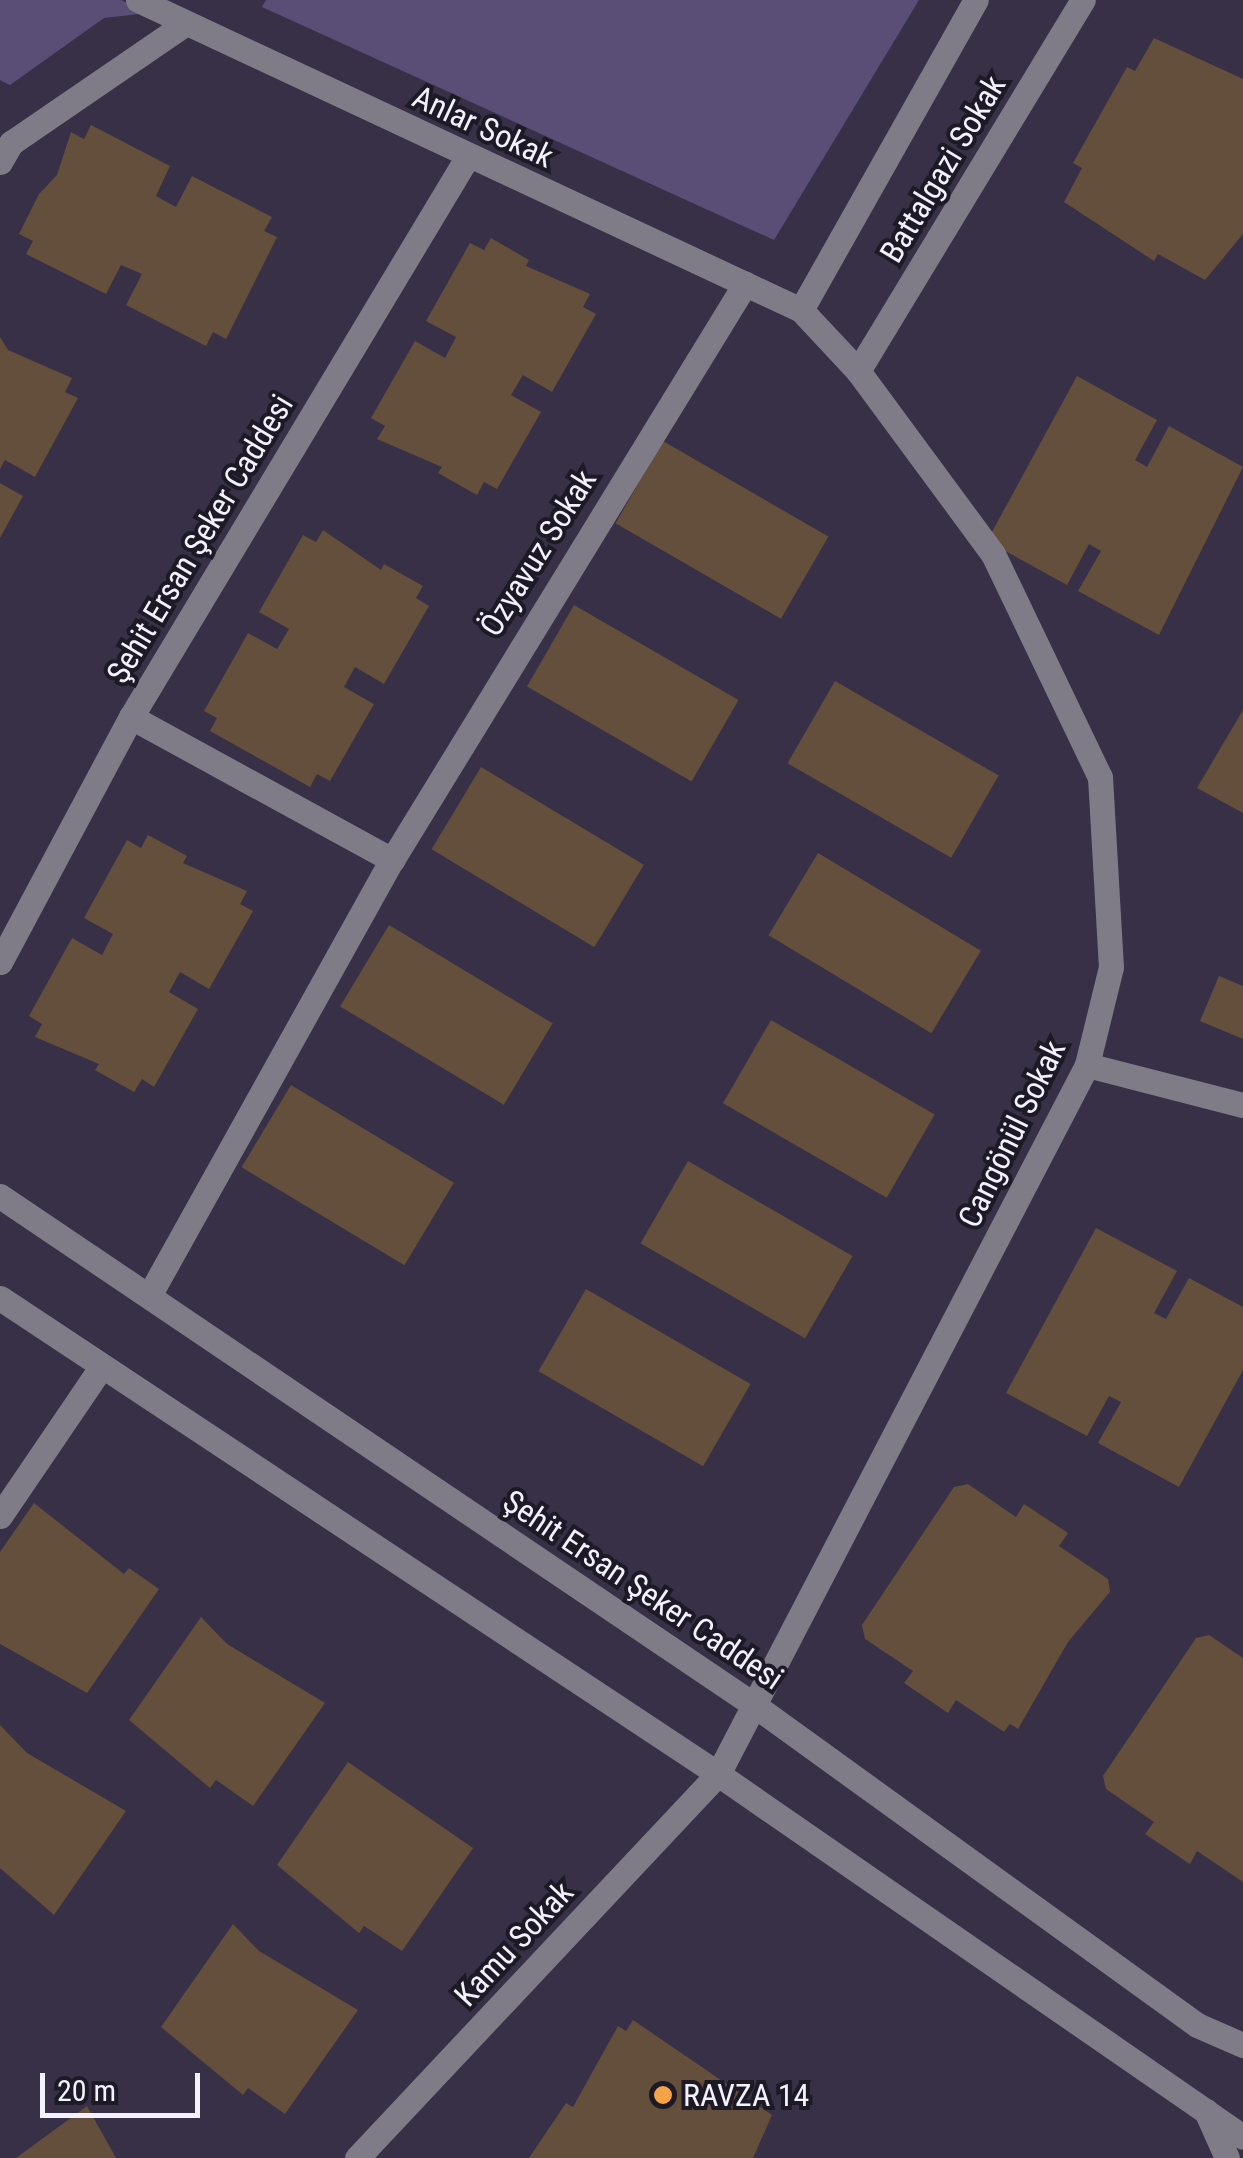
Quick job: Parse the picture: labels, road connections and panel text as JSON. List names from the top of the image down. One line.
{"streets":{"street":["Anlar Sokak","Battalgazi Sokak","Şehit Ersan Şeker Caddesi","Özyavuz Sokak","Cangönül Sokak","Kamu Sokak"]},"crossings":[["Anlar Sokak","Şehit Ersan Şeker Caddesi"],["Anlar Sokak","Özyavuz Sokak"],["Anlar Sokak","Cangönül Sokak"],["Battalgazi Sokak","Cangönül Sokak"],["Şehit Ersan Şeker Caddesi","Özyavuz Sokak"],["Şehit Ersan Şeker Caddesi","Cangönül Sokak"],["Cangönül Sokak","Kamu Sokak"]],"places":["RAVZA 14"],"scale_bar":"20 m"}
